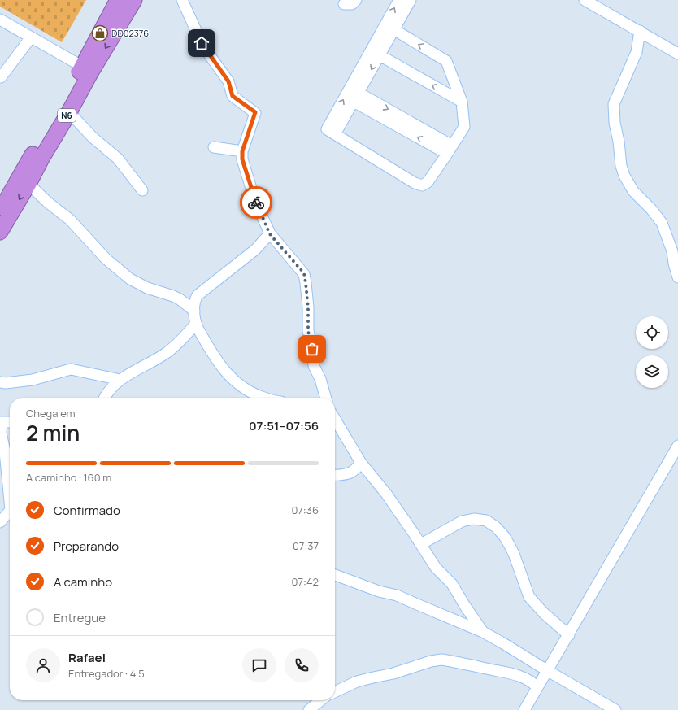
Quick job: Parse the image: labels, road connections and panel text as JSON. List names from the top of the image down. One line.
{"streets":{"highway":["N6"]},"places":{"shop":["DD02376"]},"page":{"heading":["2 min","Chega em","07:51–07:56"],"panel":["Rafael","Entregador · 4.5"],"bar":"A caminho · 160 m","list":[["Confirmado","07:36"],["Preparando","07:37"],["A caminho","07:42"],"Entregue"]}}
